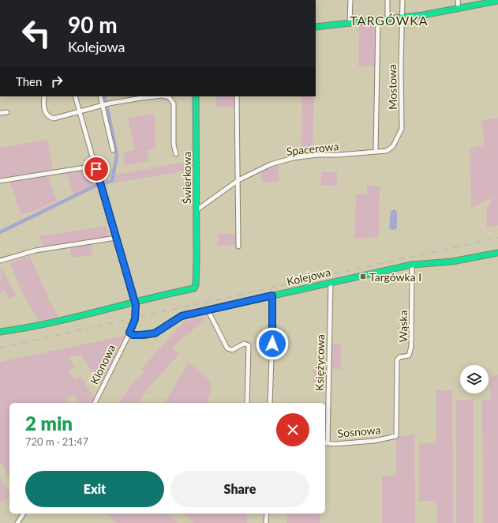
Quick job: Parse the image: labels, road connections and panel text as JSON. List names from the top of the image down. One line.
{"streets":{"street":["Mostowa","Spacerowa","Świerkowa","Kolejowa","Wąska","Księżycowa","Klonowa","Sosnowa"]},"crossings":[["Mostowa","Spacerowa"],["Spacerowa","Świerkowa"],["Świerkowa","Klonowa"],["Kolejowa","Wąska"],["Kolejowa","Księżycowa"],["Kolejowa","Klonowa"],["Wąska","Sosnowa"],["Księżycowa","Sosnowa"]],"districts":["TARGÓWKA"],"places":{"transit":["Targówka I"]},"page":{"turn":["90 m","Kolejowa"],"then":"Then","heading":["2 min","720 m · 21:47"],"buttons":["Exit","Share"]}}
